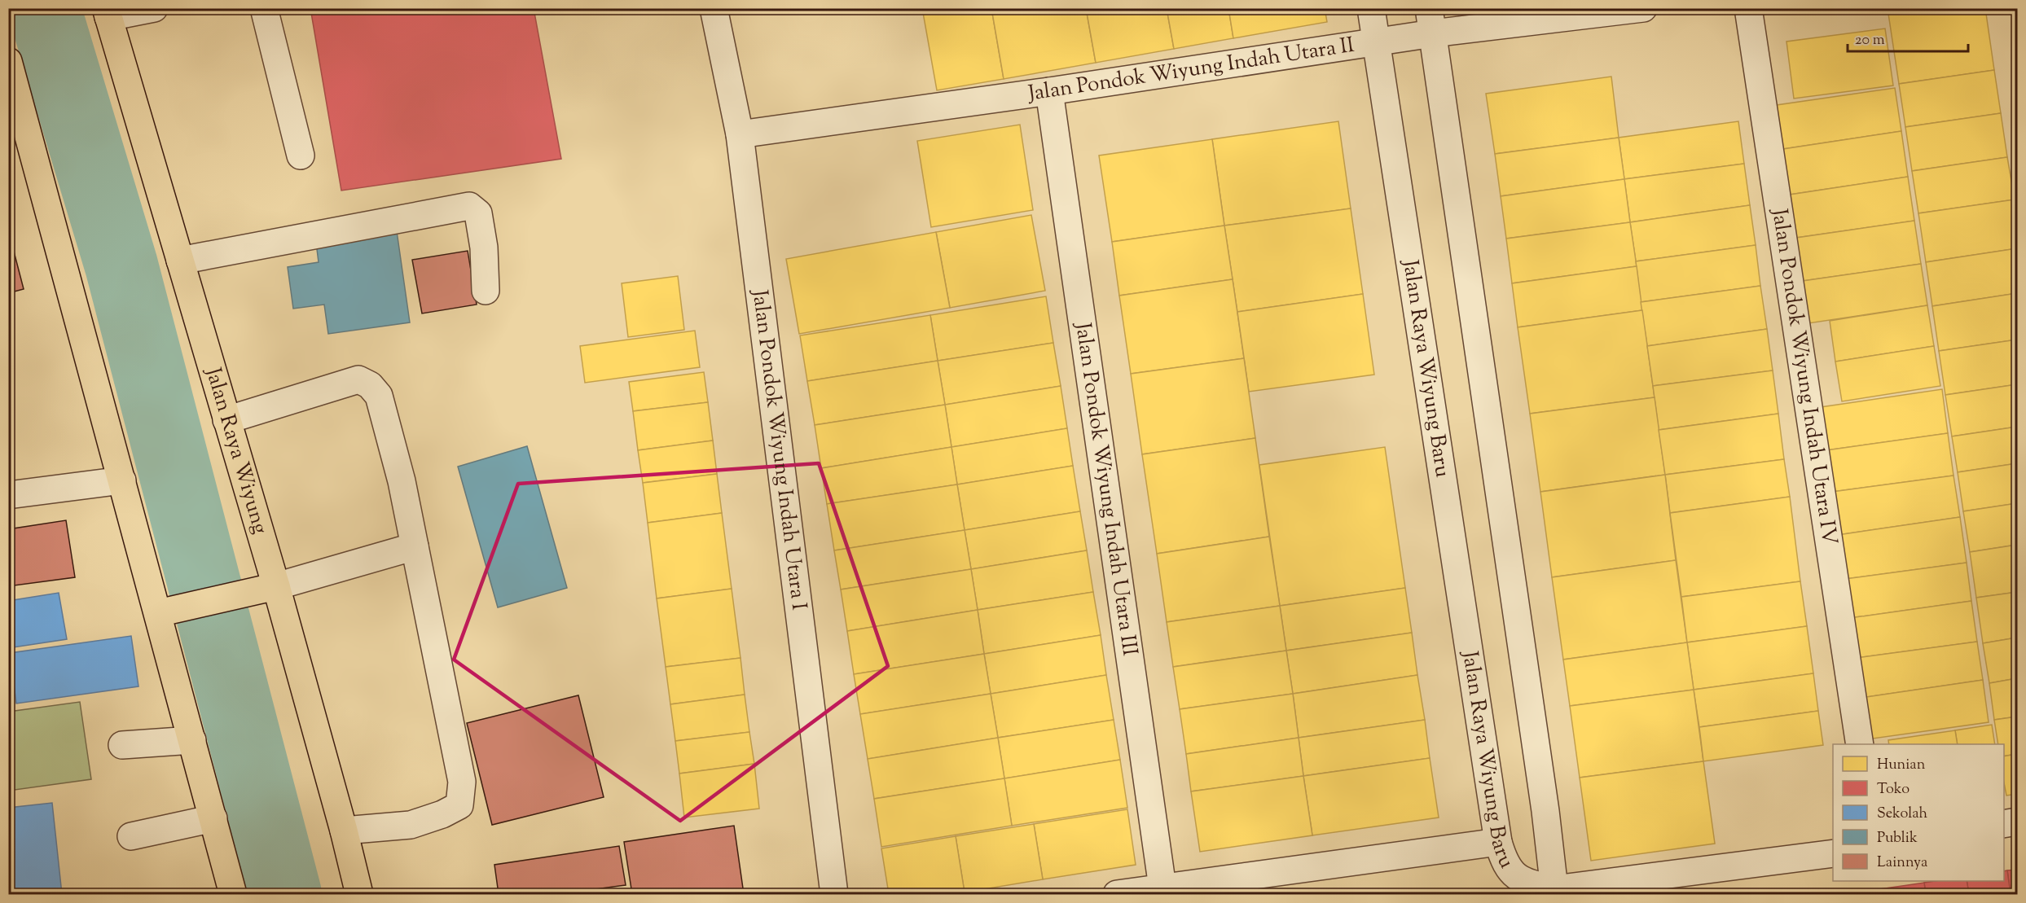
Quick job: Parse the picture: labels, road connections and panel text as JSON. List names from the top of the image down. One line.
{"streets":{"main road":["Jalan Raya Wiyung"],"street":["Jalan Pondok Wiyung Indah Utara II","Jalan Raya Wiyung Baru","Jalan Pondok Wiyung Indah Utara IV","Jalan Pondok Wiyung Indah Utara I","Jalan Pondok Wiyung Indah Utara III"]},"crossings":[["Jalan Pondok Wiyung Indah Utara II","Jalan Raya Wiyung Baru"],["Jalan Pondok Wiyung Indah Utara II","Jalan Pondok Wiyung Indah Utara I"],["Jalan Pondok Wiyung Indah Utara II","Jalan Pondok Wiyung Indah Utara III"]],"legend":["Hunian","Toko","Sekolah","Publik","Lainnya"],"scale_bar":"20 m"}
